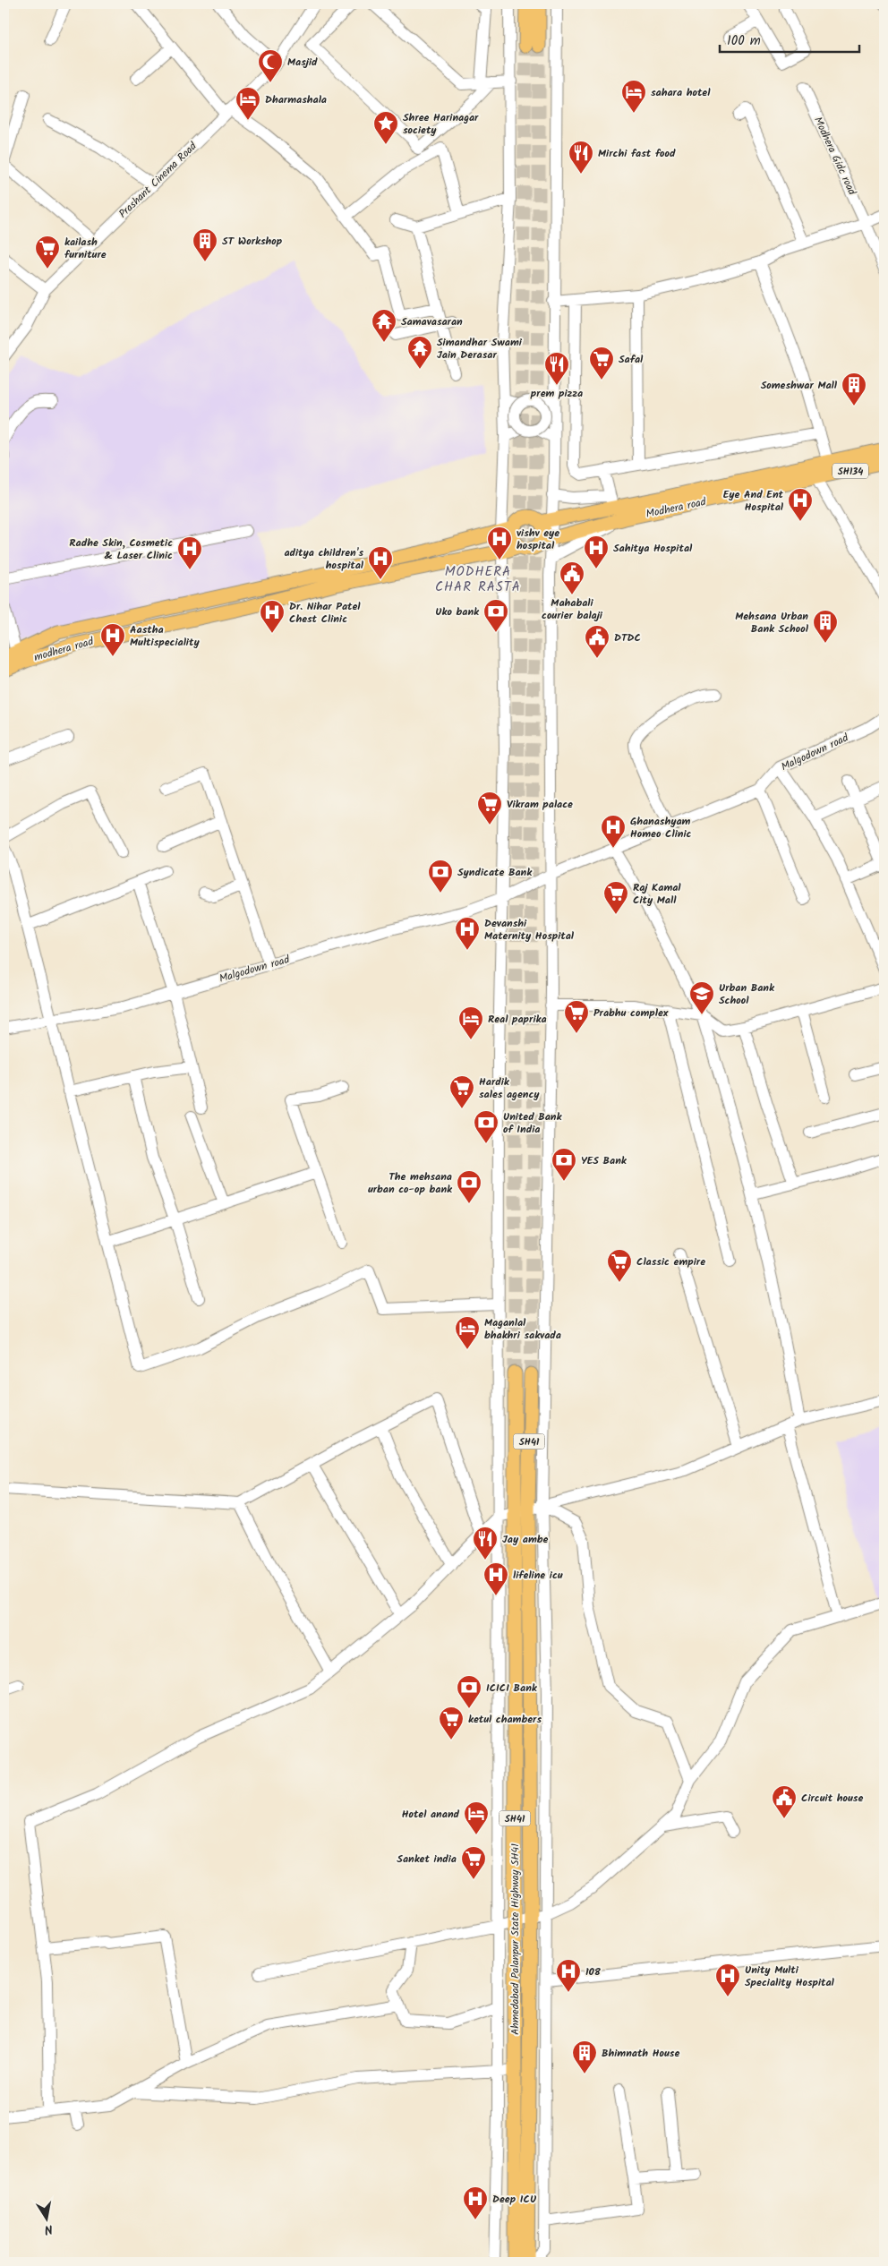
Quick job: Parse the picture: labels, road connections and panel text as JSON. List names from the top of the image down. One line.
{"streets":{"main road":["SH134","Modhera road","modhera road","SH41","Ahmedabad Palanpur State Highway SH41"],"street":["Modhera Gidc road","Prashant Cinema Road","Malgodown road"]},"crossings":[["Modhera road","modhera road"]],"districts":["MODHERA CHAR RASTA"],"places":{"mosque":["Masjid"],"hotel":["sahara hotel","Dharmashala","Real paprika","Maganlal bhakhri sakvada","Hotel anand"],"place":["Shree Harinagar society"],"restaurant":["Mirchi fast food","prem pizza","Jay ambe"],"building":["ST Workshop","Someshwar Mall","Mehsana Urban Bank School","Bhimnath House"],"supermarket":["kailash furniture","Safal","Vikram palace","Raj Kamal City Mall","Prabhu complex","Hardik sales agency","Classic empire","ketul chambers","Sanket india"],"temple":["Samavasaran","Simandhar Swami Jain Derasar"],"hospital":["Eye And Ent Hospital","vishv eye hospital","Sahitya Hospital","Radhe Skin, Cosmetic & Laser Clinic","aditya children's hospital","Dr. Nihar Patel Chest Clinic","Aastha Multispeciality","Ghanashyam Homeo Clinic","Devanshi Maternity Hospital","lifeline icu","108","Unity Multi Speciality Hospital","Deep ICU"],"public building":["Mahabali courier balaji","DTDC","Circuit house"],"bank":["Uko bank","Syndicate Bank","United Bank of India","YES Bank","The mehsana urban co-op bank","ICICI Bank"],"school or university":["Urban Bank School"]},"scale_bar":"100 m","north":"bottom"}
